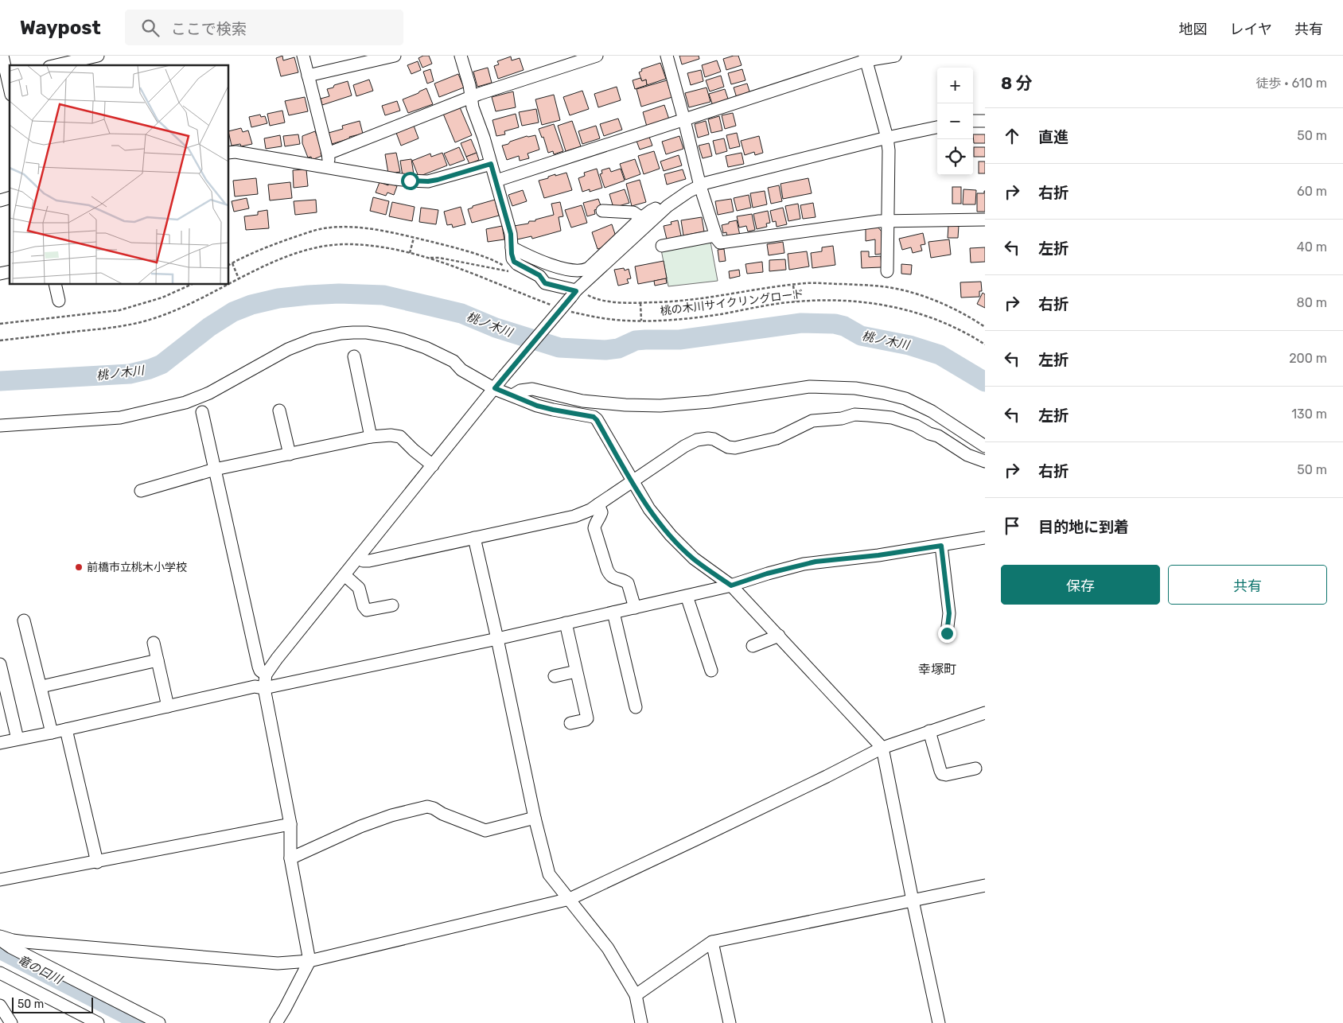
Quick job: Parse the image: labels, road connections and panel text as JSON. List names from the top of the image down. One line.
{"streets":{"path":["桃の木川サイクリングロード"]},"districts":["幸塚町"],"water":["桃ノ木川","竜の口川"],"places":["前橋市立桃木小学校"],"scale_bar":"50 m","page":{"header":"Waypost","search":"ここで検索","nav":["地図","レイヤ","共有"],"heading":["8 分","徒歩 · 610 m"],"map_buttons":["+","−"],"list":[["直進","50 m"],["右折","60 m"],["左折","40 m"],["右折","80 m"],["左折","200 m"],["左折","130 m"],["右折","50 m"],"目的地に到着"],"buttons":["保存","共有"],"scale":"50 m"}}
